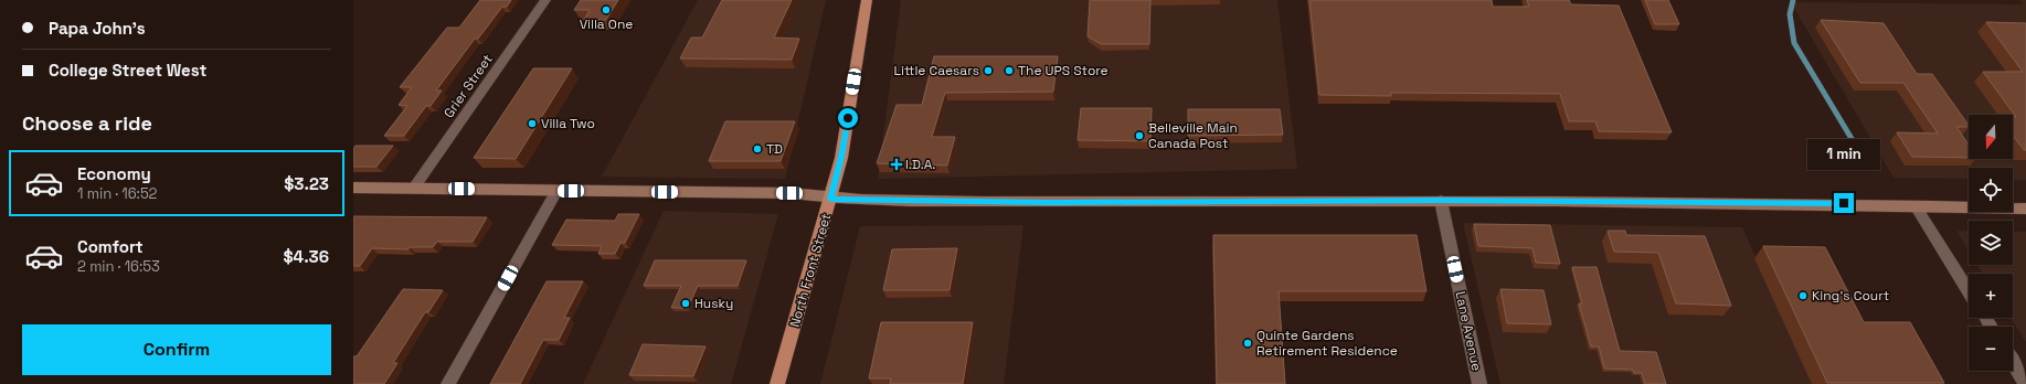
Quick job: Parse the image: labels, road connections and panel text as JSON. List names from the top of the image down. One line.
{"streets":{"main road":["North Front Street"],"street":["Grier Street","Lane Avenue"]},"places":{"other":["Villa One","Little Caesars","The UPS Store","Villa Two","Belleville Main Canada Post","TD","King's Court","Husky","Quinte Gardens Retirement Residence"],"health":["I.D.A."]},"north":"bottom","page":{"banner":["Papa John's","College Street West"],"heading":"Choose a ride","map_buttons":["+","−"],"bubble":"1 min","list":[{"name":"Economy","note":"1 min · 16:52","value":"$3.23"},{"name":"Comfort","note":"2 min · 16:53","value":"$4.36"}],"buttons":"Confirm"}}
